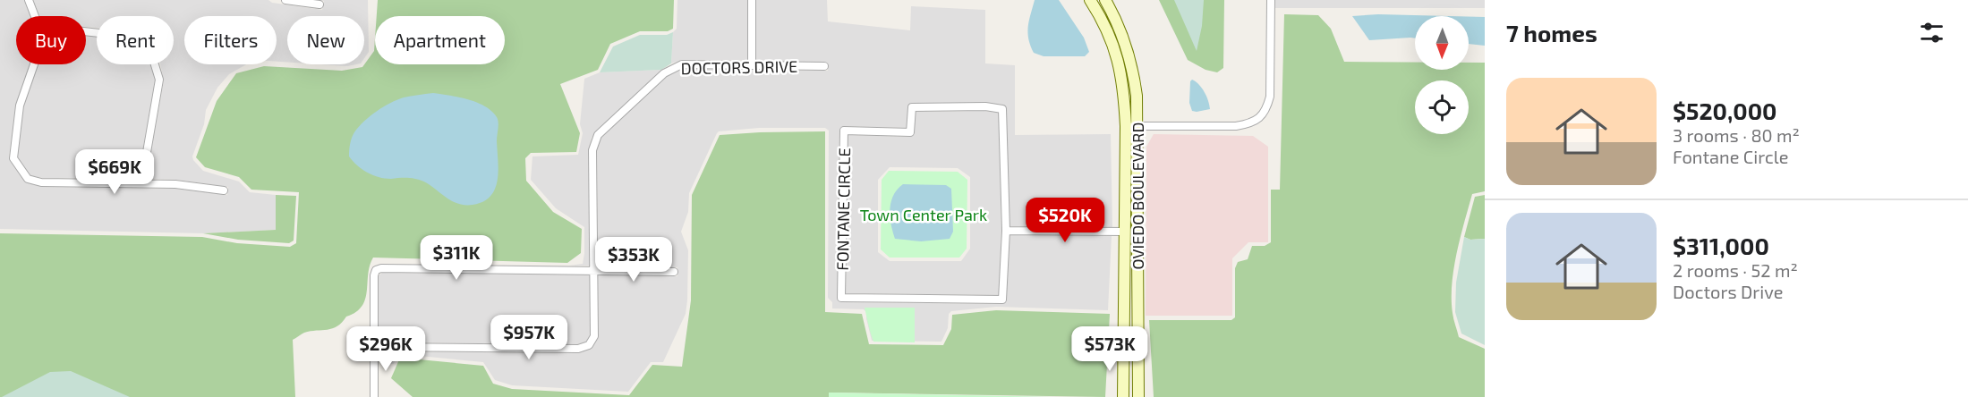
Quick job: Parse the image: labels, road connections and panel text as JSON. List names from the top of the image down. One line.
{"streets":{"street":["DOCTORS DRIVE","OVIEDO BOULEVARD","FONTANE CIRCLE"]},"parks":["Town Center Park"],"north":"bottom","page":{"heading":"7 homes","chip":["Buy","Rent","Filters","New","Apartment"],"list":[{"name":"$520,000","note":"3 rooms · 80 m² · Fontane Circle"},{"name":"$311,000","note":"2 rooms · 52 m² · Doctors Drive"}],"price":["$669K","$520K","$311K","$353K","$957K","$296K","$573K"]}}
